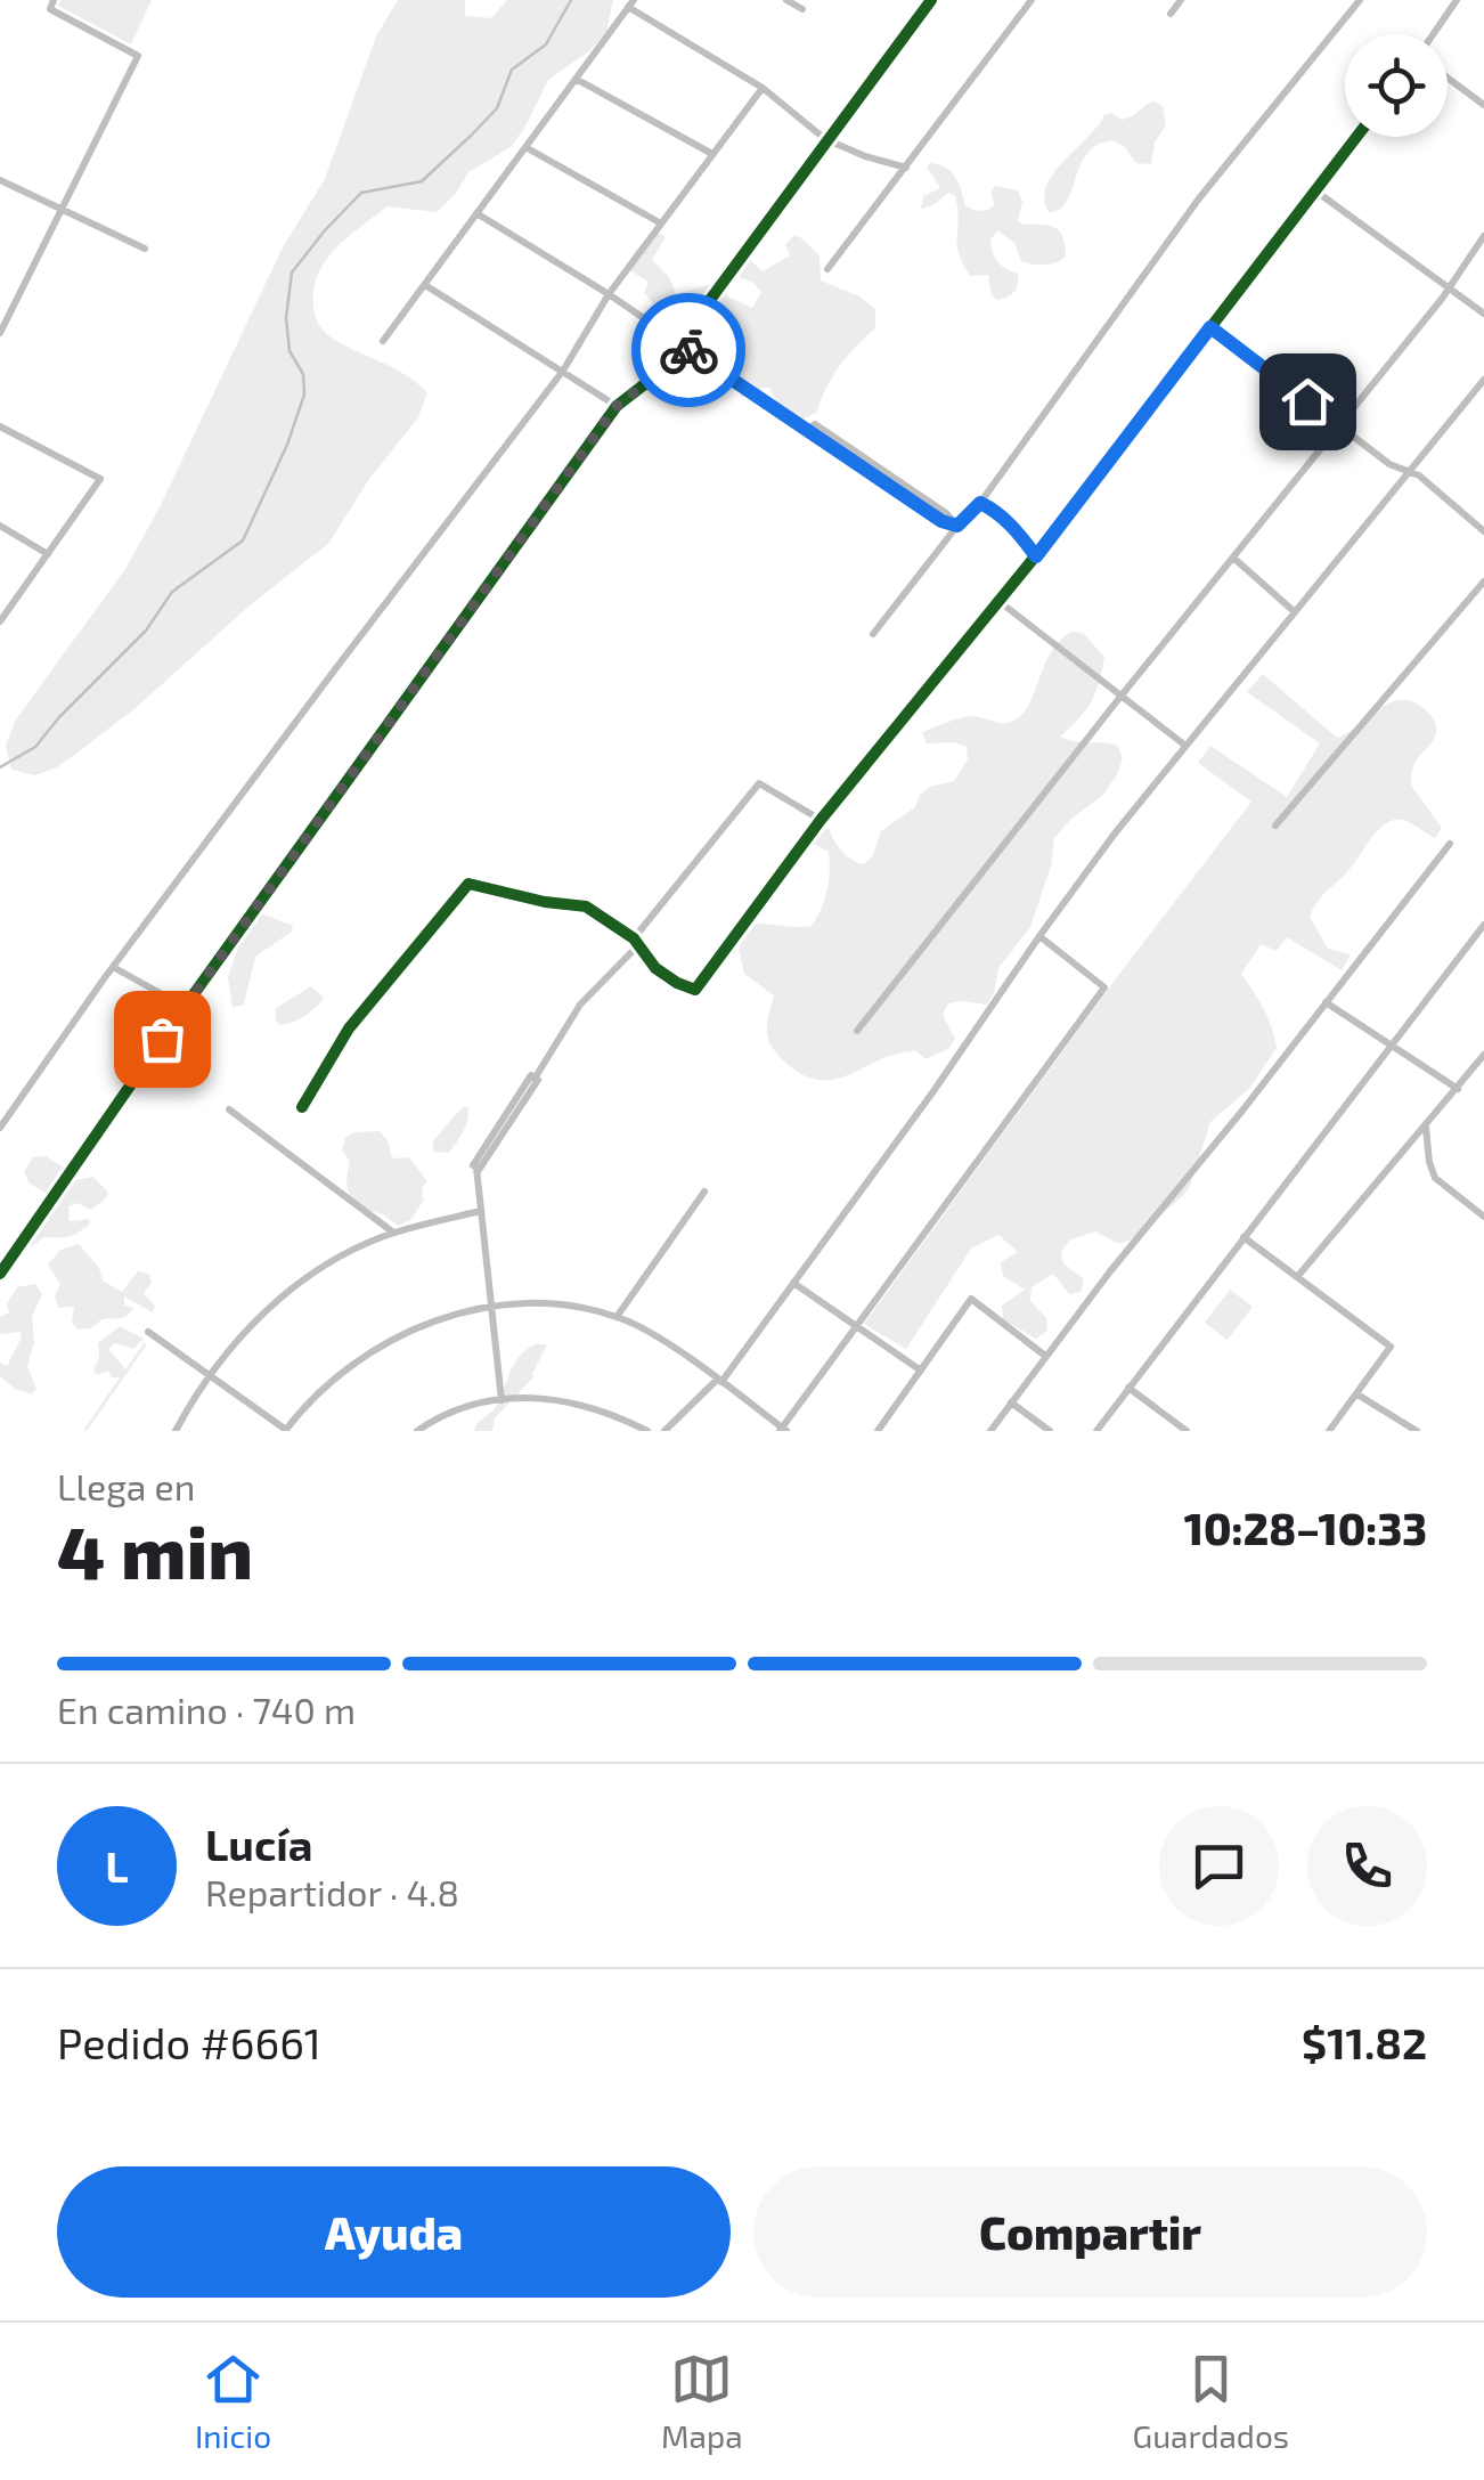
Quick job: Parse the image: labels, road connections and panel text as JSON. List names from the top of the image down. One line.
{"page":{"heading":["4 min","Llega en","10:28–10:33"],"panel":["Lucía","Repartidor · 4.8","Pedido #6661","$11.82"],"bar":"En camino · 740 m","round":"L","buttons":["Ayuda","Compartir"],"tabs":["Inicio","Mapa","Guardados"]}}
